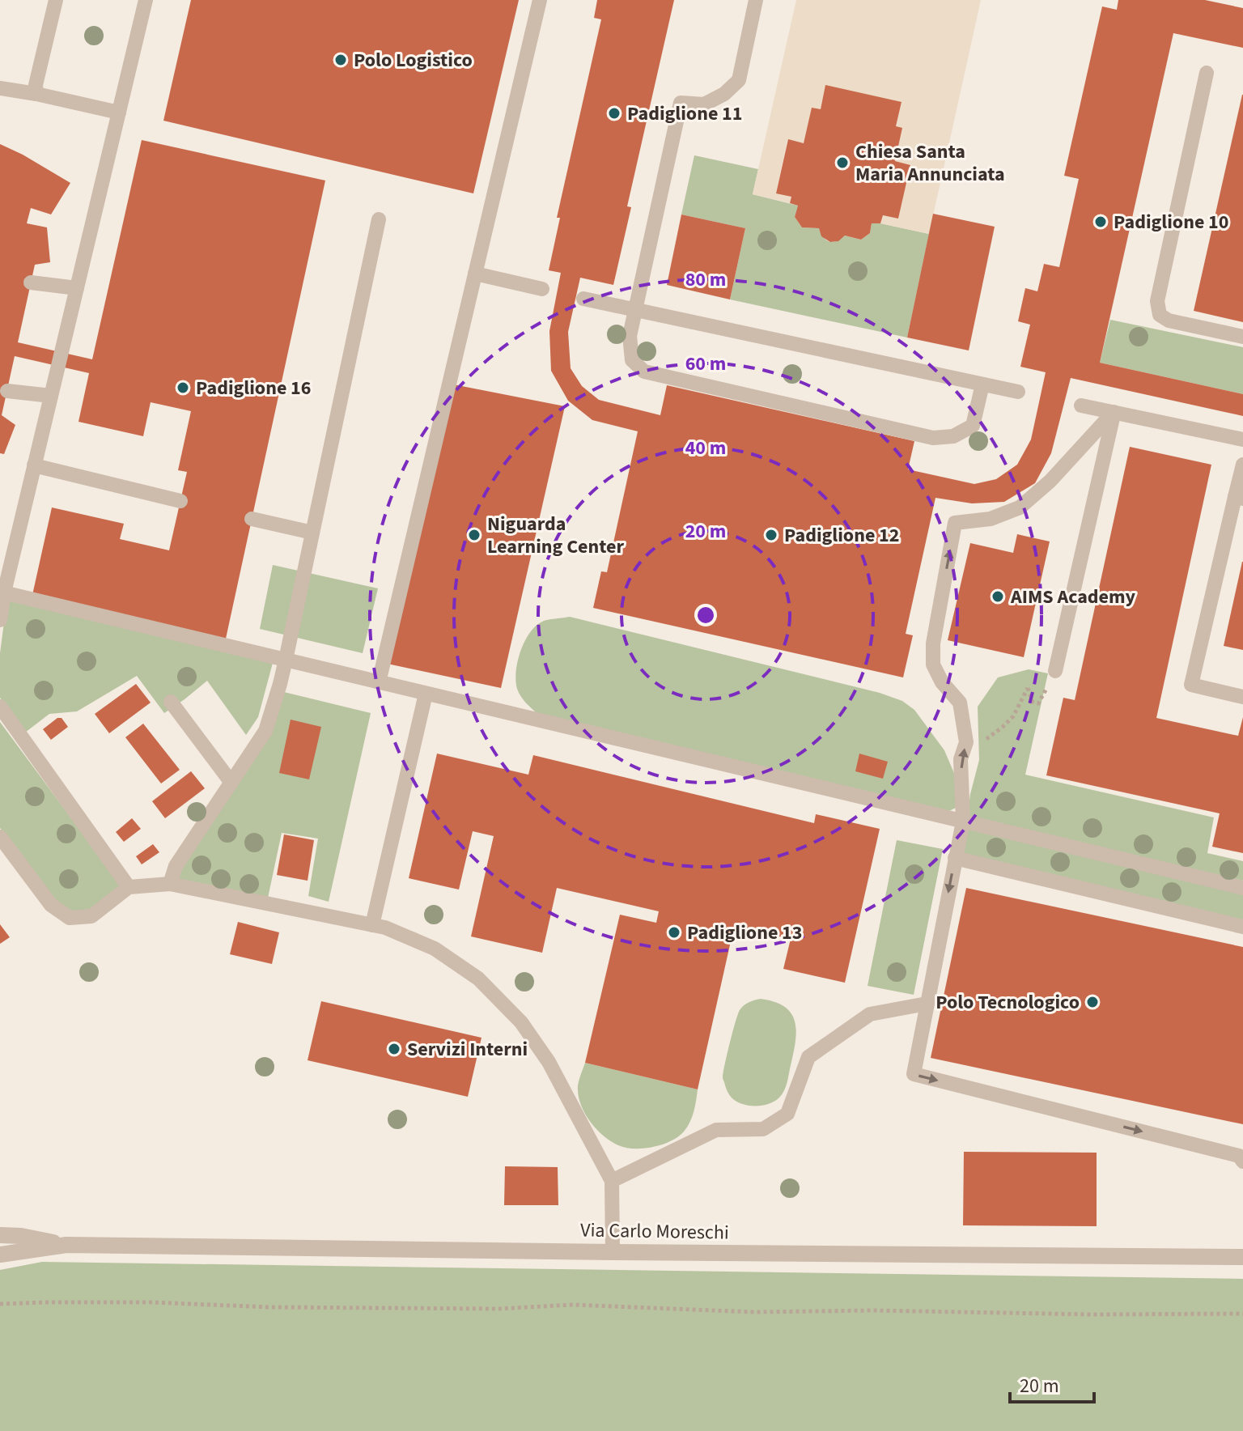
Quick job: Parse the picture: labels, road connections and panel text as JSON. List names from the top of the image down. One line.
{"streets":{"street":["Via Carlo Moreschi"]},"places":["Polo Logistico","Padiglione 11","Chiesa Santa Maria Annunciata","Padiglione 10","Padiglione 16","Niguarda Learning Center","Padiglione 12","AIMS Academy","Padiglione 13","Polo Tecnologico","Servizi Interni"],"scale_bar":"20 m","rings":["80 m","60 m","40 m","20 m"]}
